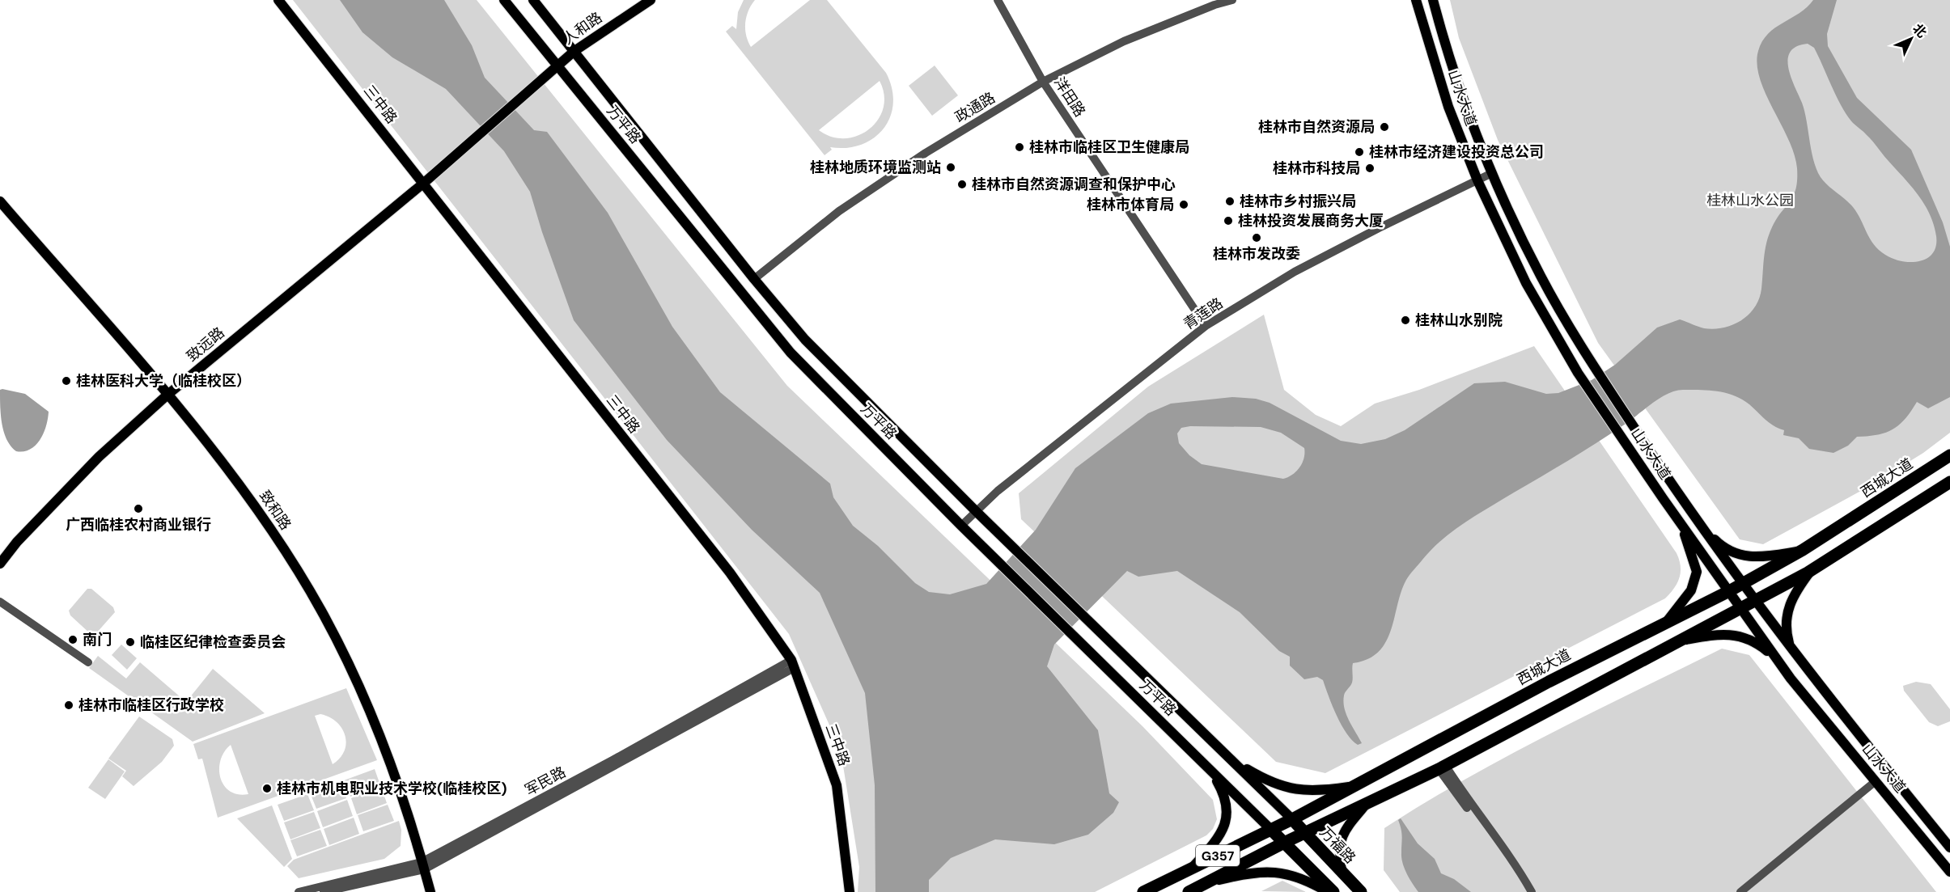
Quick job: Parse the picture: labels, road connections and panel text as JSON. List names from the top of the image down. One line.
{"streets":{"highway":["西城大道","万福路","G357"],"main road":["人和路","山水大道","三中路","万平路","致远路","致和路"],"street":["洋田路","政通路","青莲路","军民路"]},"crossings":[["人和路","三中路"],["人和路","万平路"],["人和路","致远路"],["洋田路","政通路"],["洋田路","青莲路"],["山水大道","青莲路"],["山水大道","西城大道"],["三中路","致远路"],["三中路","军民路"],["政通路","万平路"],["万平路","青莲路"],["万平路","西城大道"],["万平路","万福路"],["致远路","致和路"],["西城大道","万福路"],["致和路","军民路"],["万福路","G357"]],"parks":["桂林山水公园"],"places":["桂林市自然资源局","桂林市临桂区卫生健康局","桂林市经济建设投资总公司","桂林地质环境监测站","桂林市科技局","桂林市自然资源调查和保护中心","桂林市乡村振兴局","桂林市体育局","桂林投资发展商务大厦","桂林市发改委","桂林山水别院","桂林医科大学（临桂校区）","广西临桂农村商业银行","南门","临桂区纪律检查委员会","桂林市临桂区行政学校","桂林市机电职业技术学校(临桂校区)"],"north":"top right"}
